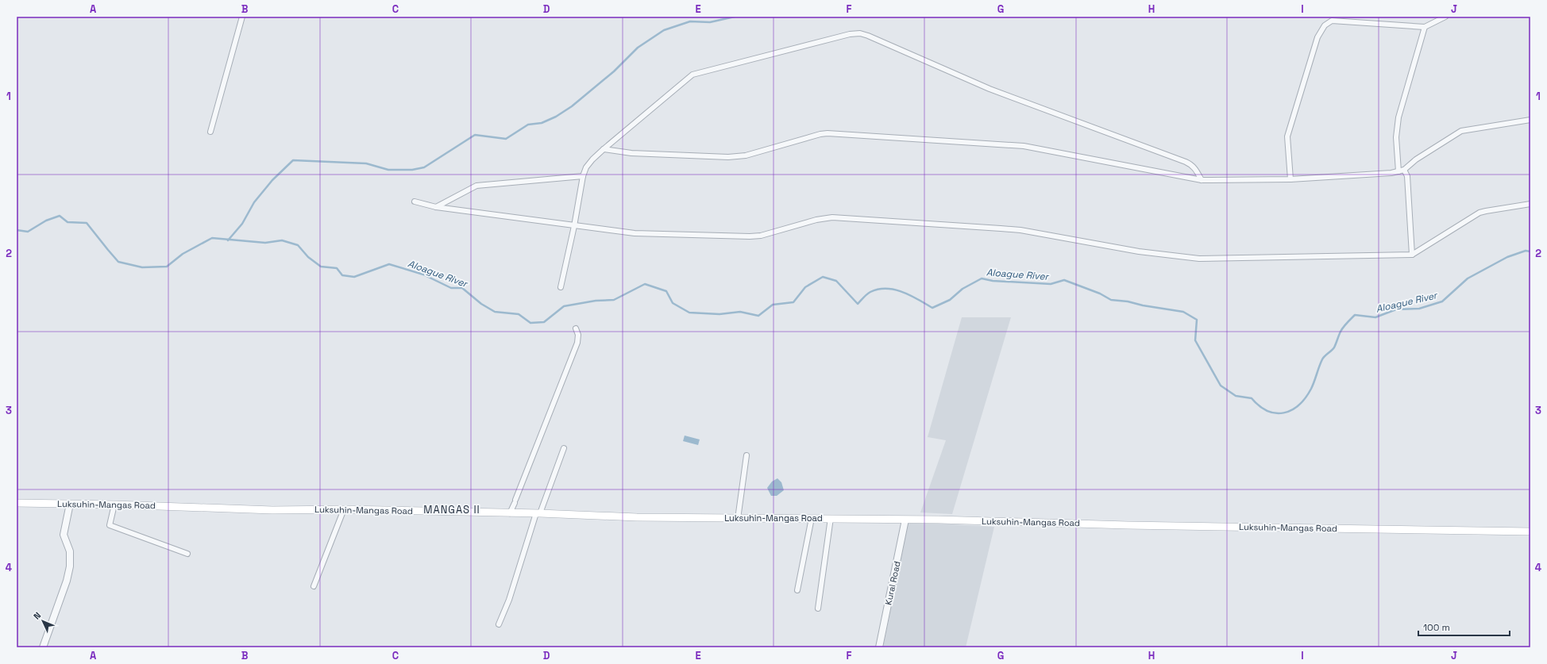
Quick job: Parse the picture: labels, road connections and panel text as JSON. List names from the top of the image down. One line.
{"streets":{"main road":["Luksuhin-Mangas Road"],"street":["Kural Road"]},"crossings":[["Luksuhin-Mangas Road","Kural Road"]],"districts":["MANGAS II"],"water":["Aloague River"],"scale_bar":"100 m","north":"top left","grid":{"columns":["A","B","C","D","E","F","G","H","I","J"],"rows":["1","2","3","4"]}}
